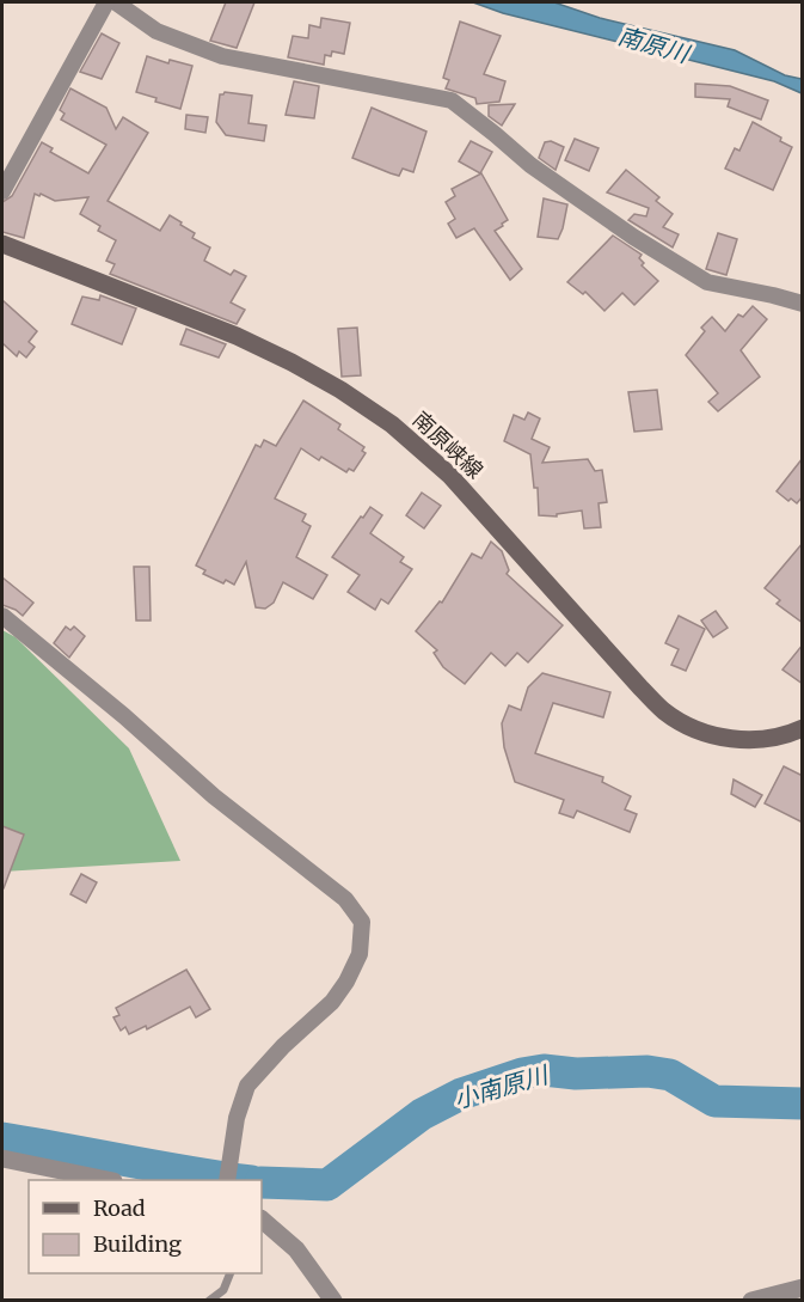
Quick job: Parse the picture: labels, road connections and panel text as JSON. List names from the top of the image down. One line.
{"streets":{"main road":["南原峡線"]},"water":["南原川","小南原川"],"legend":["Road","Building"]}
